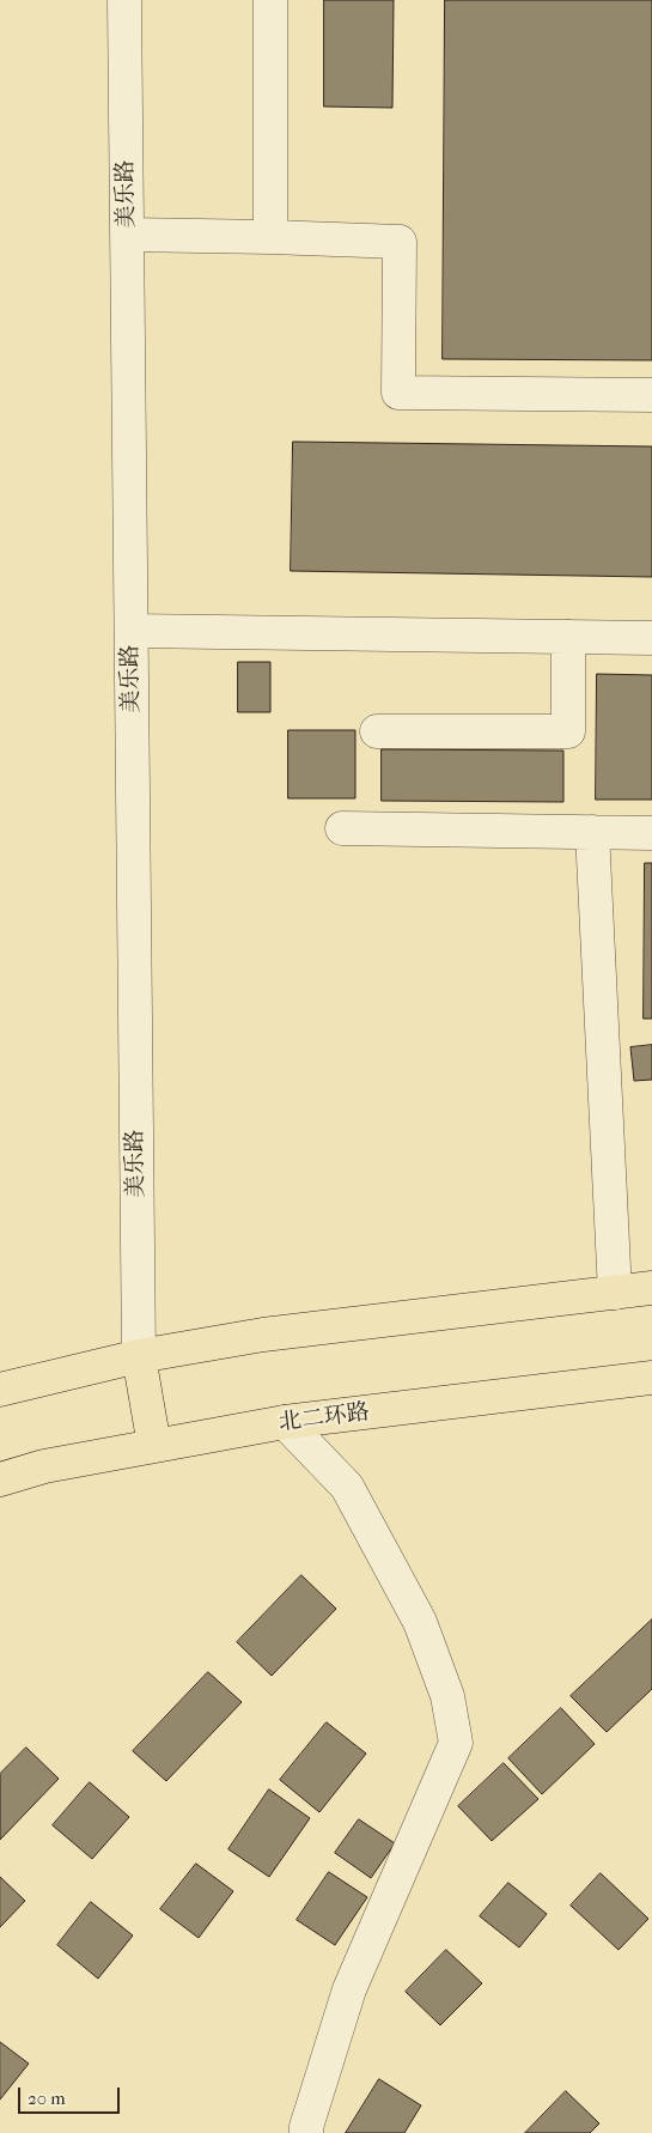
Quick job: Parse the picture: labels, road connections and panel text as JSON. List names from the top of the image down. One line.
{"streets":{"main road":["北二环路"],"street":["美乐路"]},"scale_bar":"20 m"}
